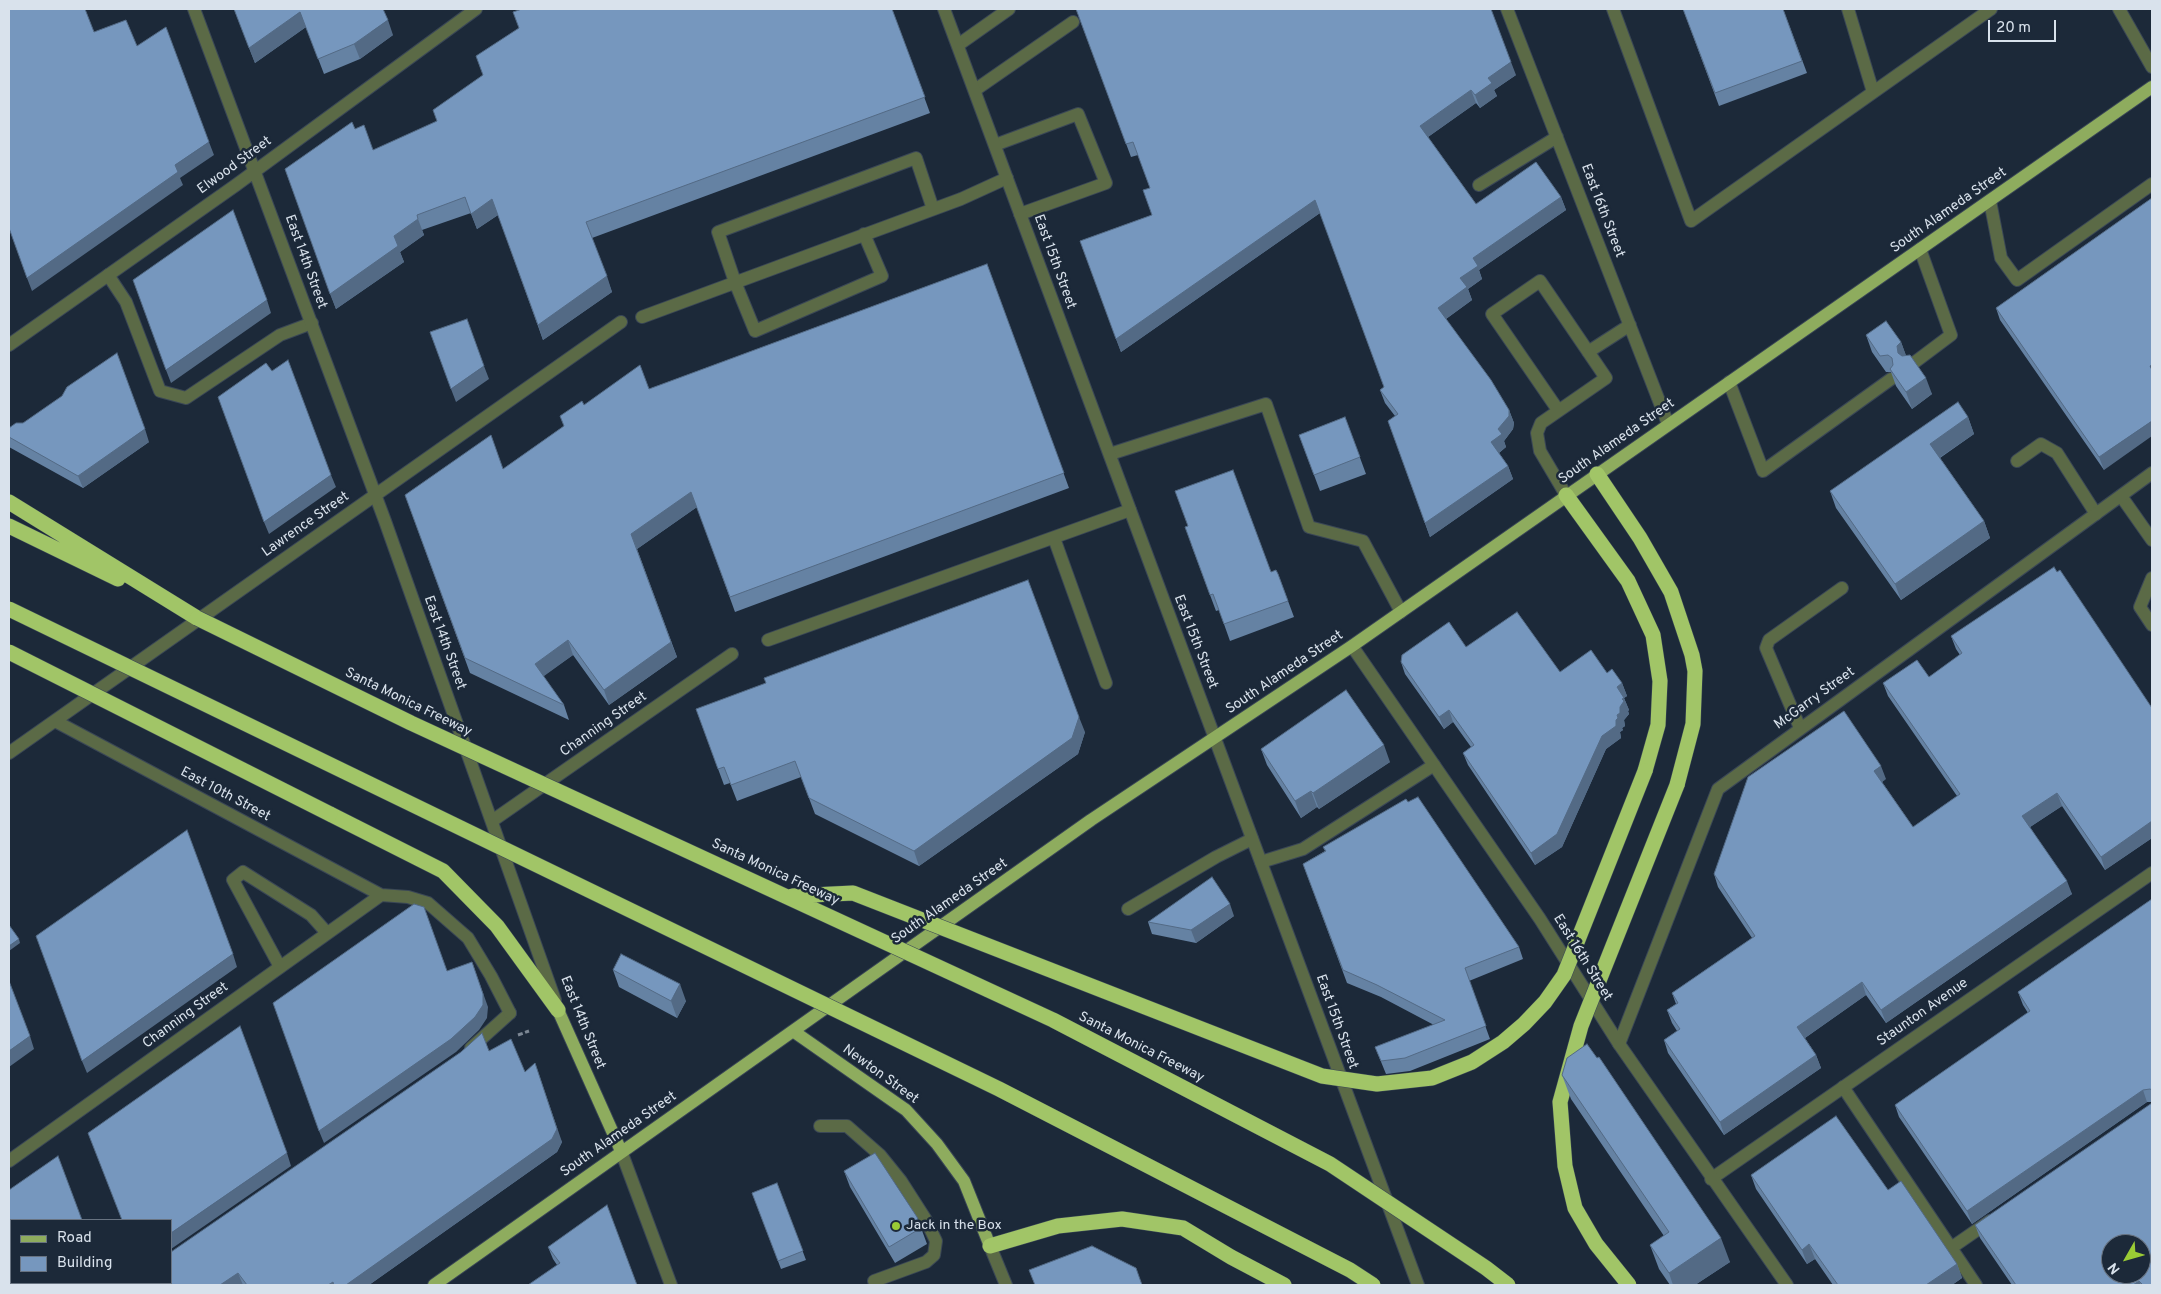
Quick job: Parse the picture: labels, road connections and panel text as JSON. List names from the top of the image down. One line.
{"streets":{"highway":["Santa Monica Freeway"],"main road":["South Alameda Street","East 14th Street","Newton Street"],"street":["Elwood Street","East 16th Street","East 15th Street","Lawrence Street","McGarry Street","Channing Street","East 10th Street","Staunton Avenue"]},"crossings":[["Elwood Street","East 14th Street"],["East 16th Street","South Alameda Street"],["East 16th Street","McGarry Street"],["East 16th Street","Staunton Avenue"],["South Alameda Street","East 14th Street"],["South Alameda Street","East 15th Street"],["South Alameda Street","Newton Street"],["East 14th Street","Lawrence Street"],["East 14th Street","Channing Street"],["Lawrence Street","East 10th Street"],["Channing Street","East 10th Street"]],"places":["Jack in the Box"],"legend":["Road","Building"],"scale_bar":"20 m","north":"bottom left"}
